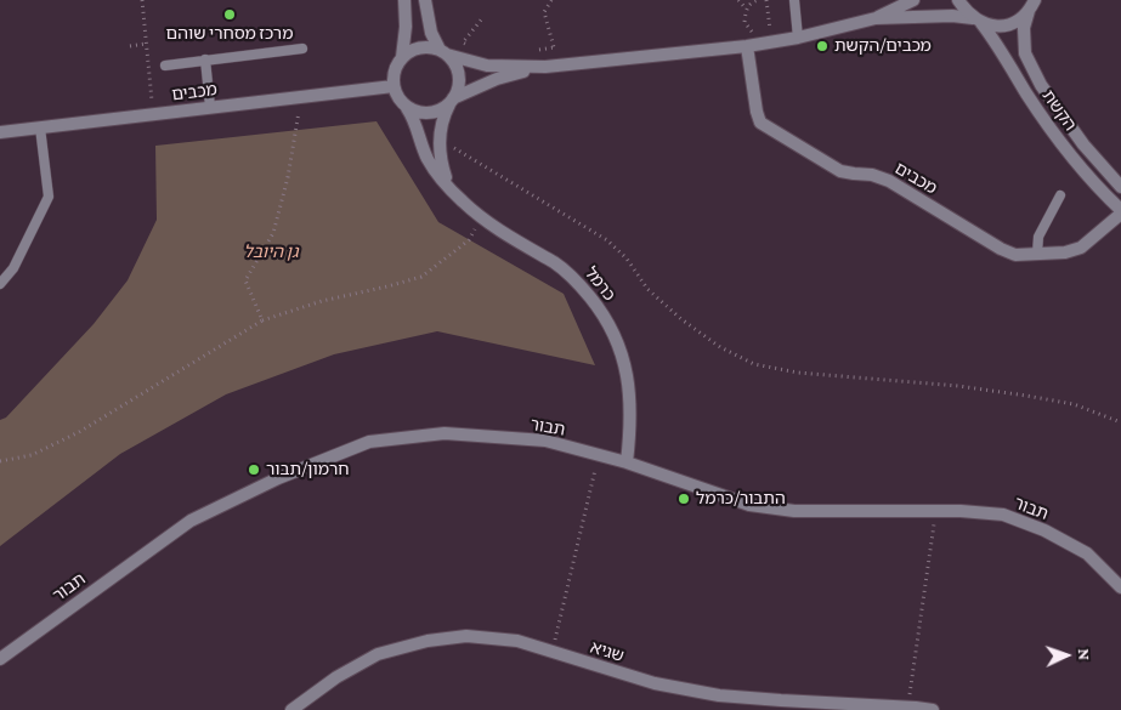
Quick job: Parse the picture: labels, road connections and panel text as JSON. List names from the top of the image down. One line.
{"streets":{"street":["מכבים","הקשת","כרמל","תבור","שגיא"]},"crossings":[["מכבים","הקשת"],["מכבים","כרמל"],["כרמל","תבור"]],"parks":["גן היובל"],"places":["מרכז מסחרי שוהם","מכבים/הקשת","חרמון/תבור","התבור/כרמל"],"north":"right"}
